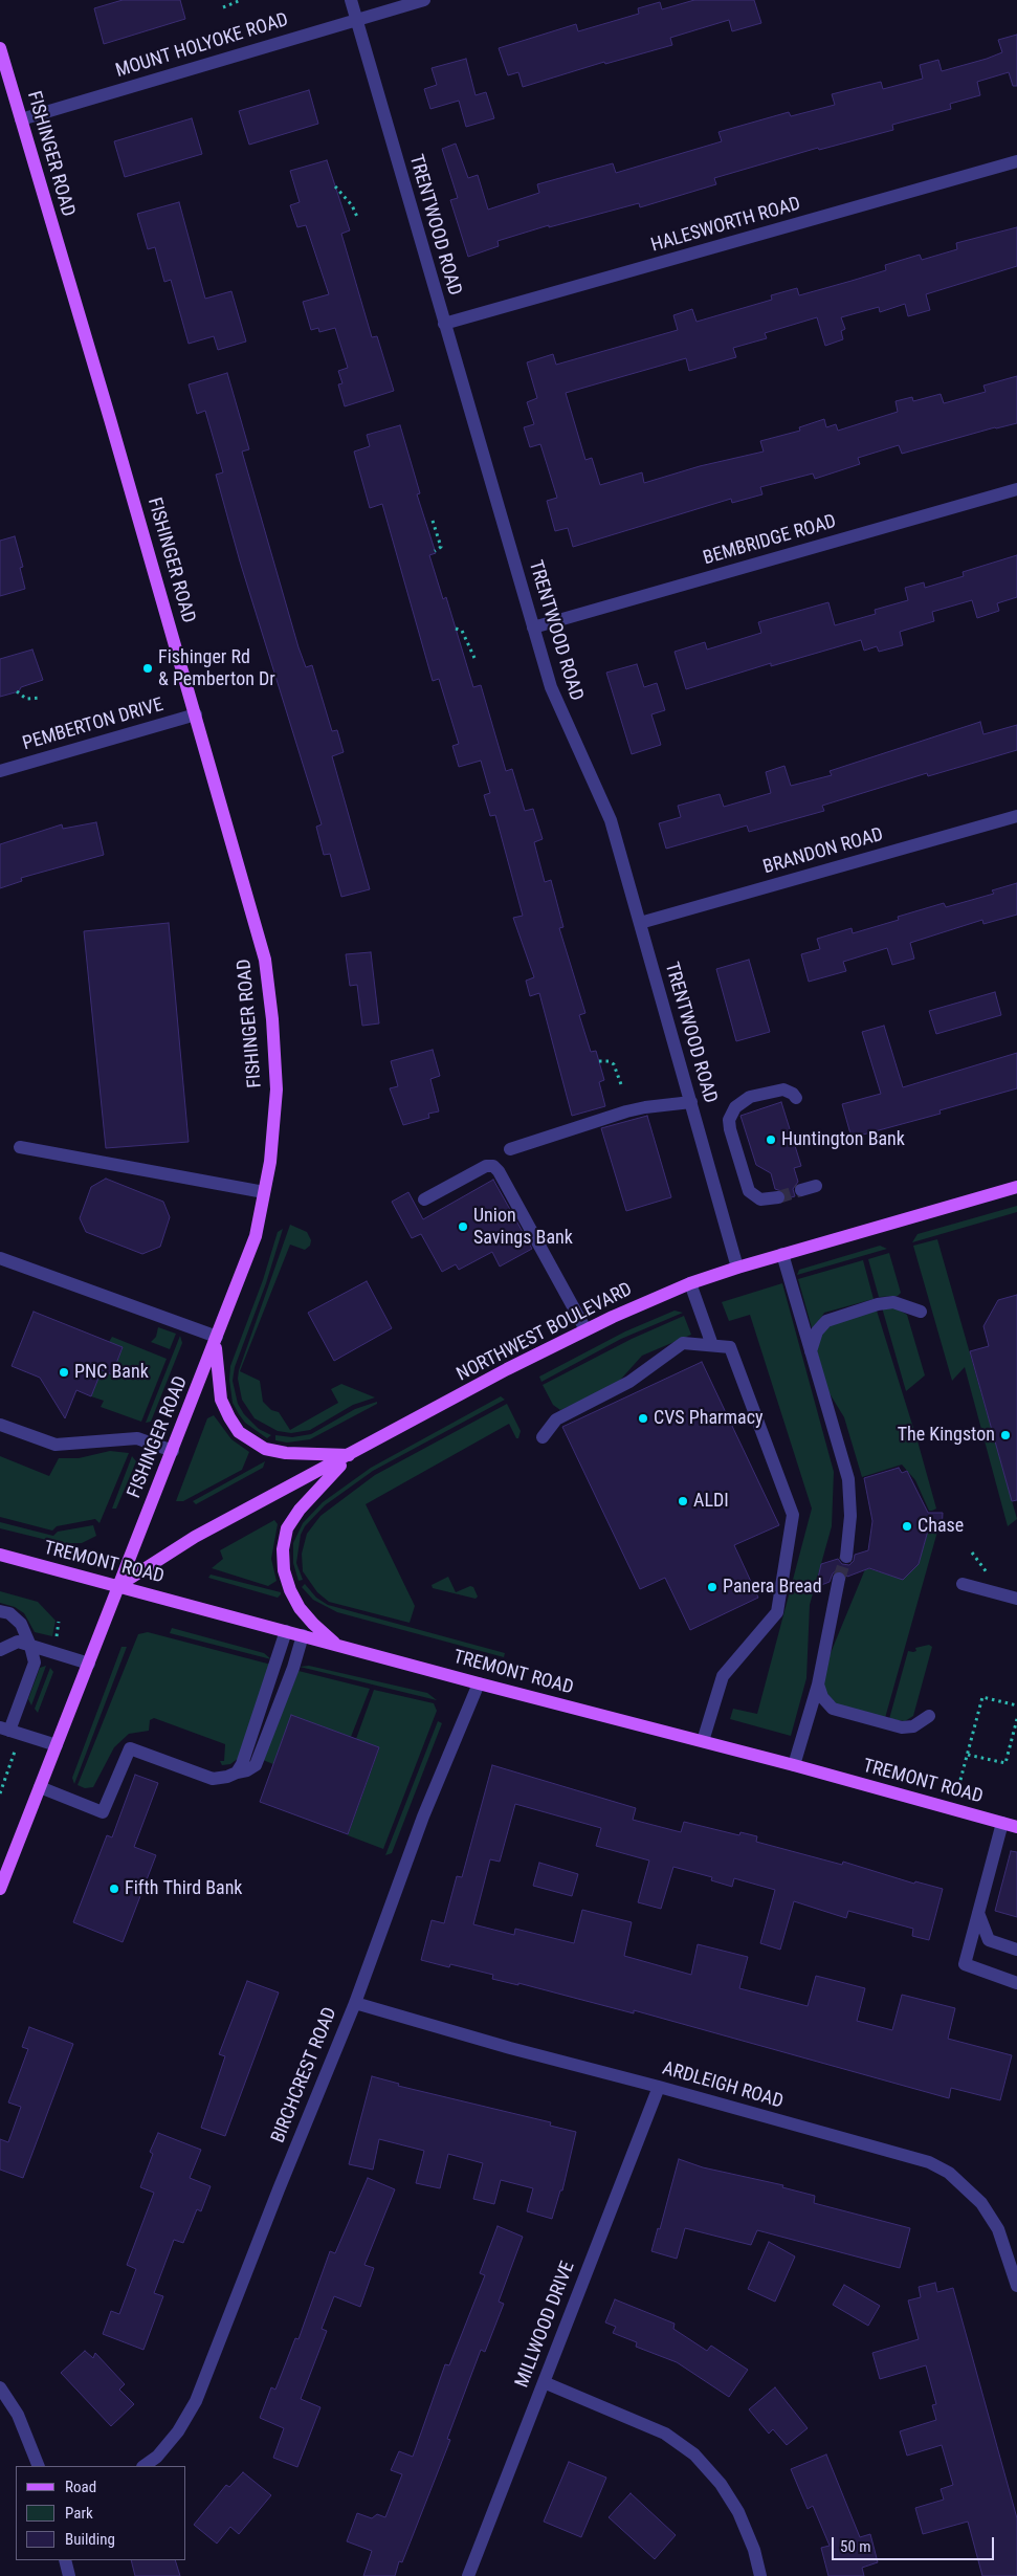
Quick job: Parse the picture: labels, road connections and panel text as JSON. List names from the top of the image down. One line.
{"streets":{"main road":["FISHINGER ROAD","NORTHWEST BOULEVARD","TREMONT ROAD"],"street":["MOUNT HOLYOKE ROAD","TRENTWOOD ROAD","HALESWORTH ROAD","BEMBRIDGE ROAD","PEMBERTON DRIVE","BRANDON ROAD","BIRCHCREST ROAD","ARDLEIGH ROAD","MILLWOOD DRIVE"]},"crossings":[["MOUNT HOLYOKE ROAD","FISHINGER ROAD"],["MOUNT HOLYOKE ROAD","TRENTWOOD ROAD"],["FISHINGER ROAD","PEMBERTON DRIVE"],["FISHINGER ROAD","NORTHWEST BOULEVARD"],["FISHINGER ROAD","TREMONT ROAD"],["TRENTWOOD ROAD","HALESWORTH ROAD"],["TRENTWOOD ROAD","BEMBRIDGE ROAD"],["TRENTWOOD ROAD","BRANDON ROAD"],["TRENTWOOD ROAD","NORTHWEST BOULEVARD"],["NORTHWEST BOULEVARD","TREMONT ROAD"],["TREMONT ROAD","BIRCHCREST ROAD"],["BIRCHCREST ROAD","ARDLEIGH ROAD"],["ARDLEIGH ROAD","MILLWOOD DRIVE"]],"places":["Fishinger Rd & Pemberton Dr","Huntington Bank","Union Savings Bank","PNC Bank","CVS Pharmacy","The Kingston","ALDI","Chase","Panera Bread","Fifth Third Bank"],"legend":["Road","Park","Building"],"scale_bar":"50 m"}
